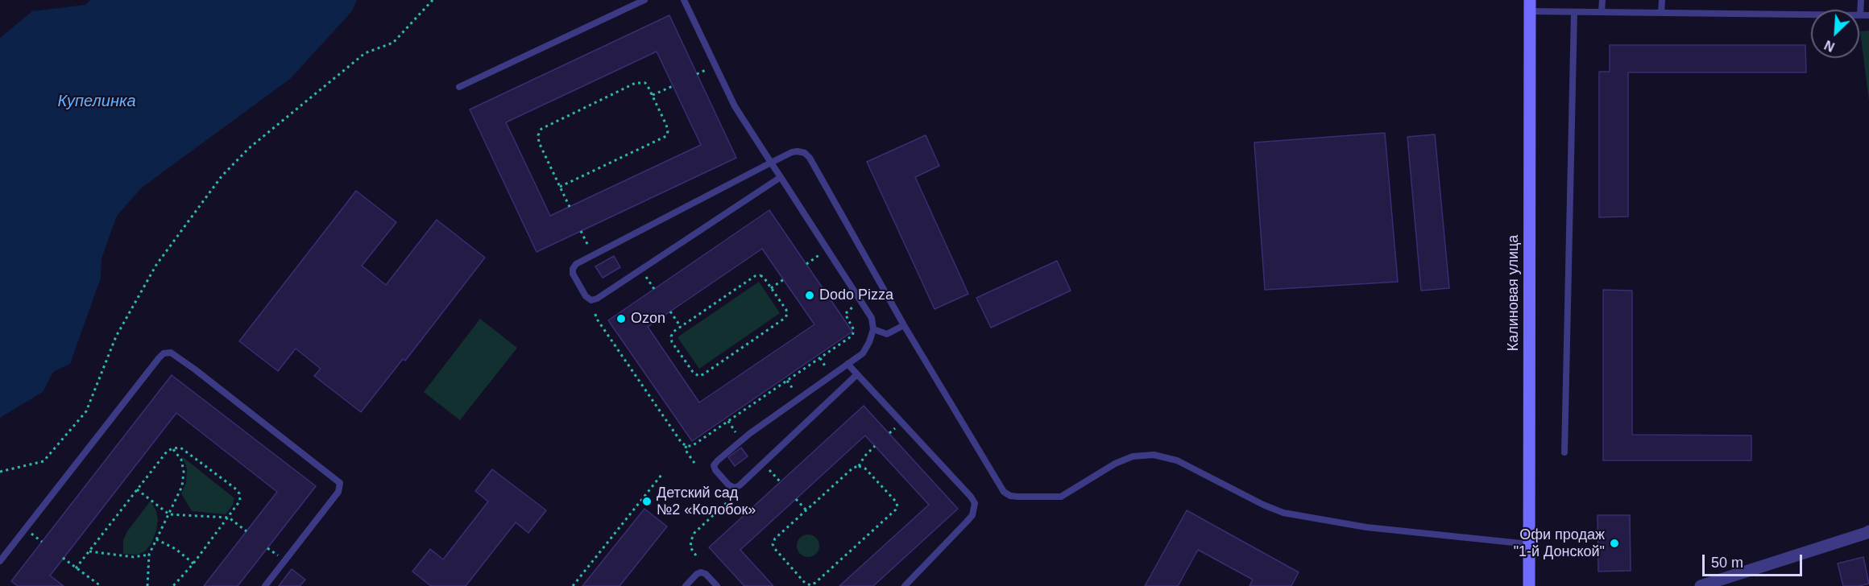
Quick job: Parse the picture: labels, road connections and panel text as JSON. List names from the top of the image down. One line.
{"streets":{"street":["Калиновая улица"]},"water":["Купелинка"],"places":["Dodo Pizza","Ozon","Детский сад №2 «Колобок»","Офи продаж \"1-й Донской\""],"scale_bar":"50 m","north":"bottom left"}
